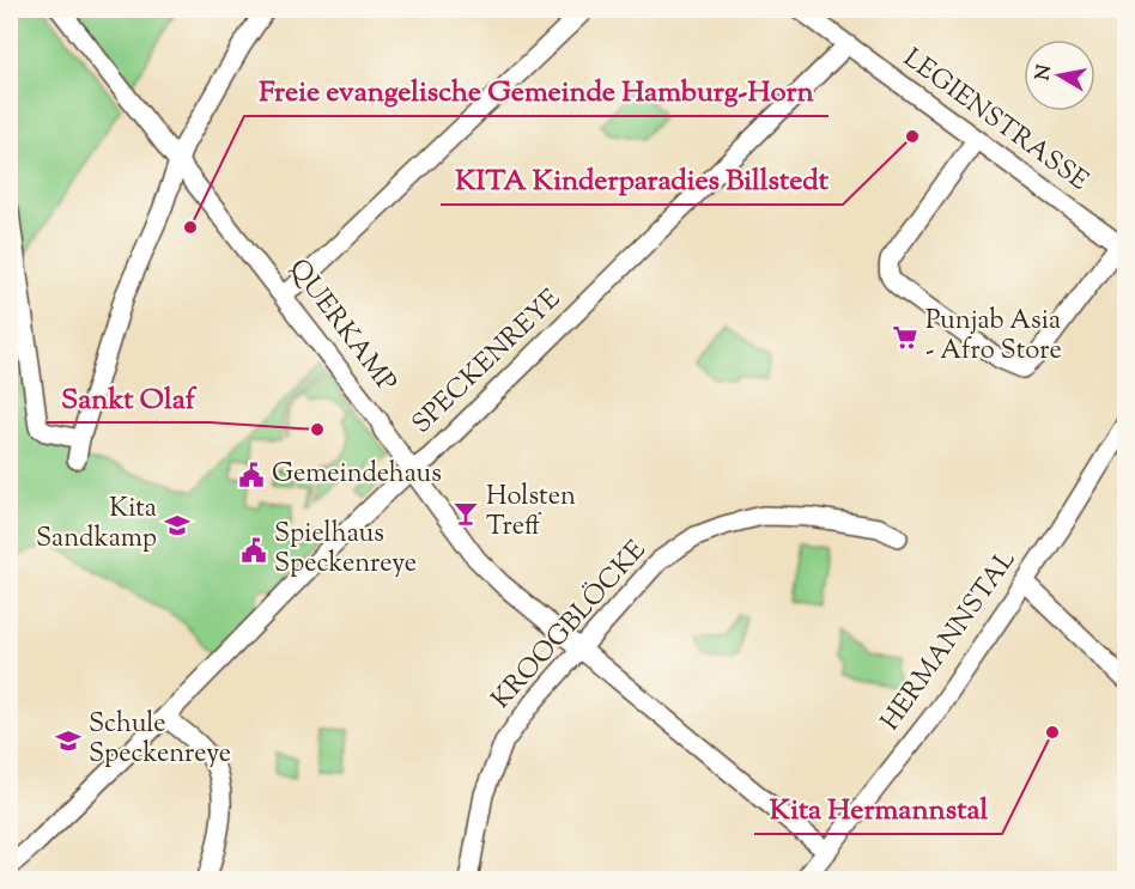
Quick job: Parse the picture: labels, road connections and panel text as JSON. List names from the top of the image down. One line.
{"streets":{"street":["LEGIENSTRASSE","QUERKAMP","SPECKENREYE","KROOGBLÖCKE","HERMANNSTAL"]},"crossings":[["LEGIENSTRASSE","SPECKENREYE"],["QUERKAMP","SPECKENREYE"],["QUERKAMP","KROOGBLÖCKE"],["QUERKAMP","HERMANNSTAL"]],"places":{"other":["KITA Kinderparadies Billstedt","Freie evangelische Gemeinde Hamburg-Horn","Sankt Olaf","Kita Hermannstal"],"supermarket":["Punjab Asia - Afro Store"],"public building":["Gemeindehaus","Spielhaus Speckenreye"],"bar":["Holsten Treff"],"school or university":["Kita Sandkamp","Schule Speckenreye"]},"north":"left"}
